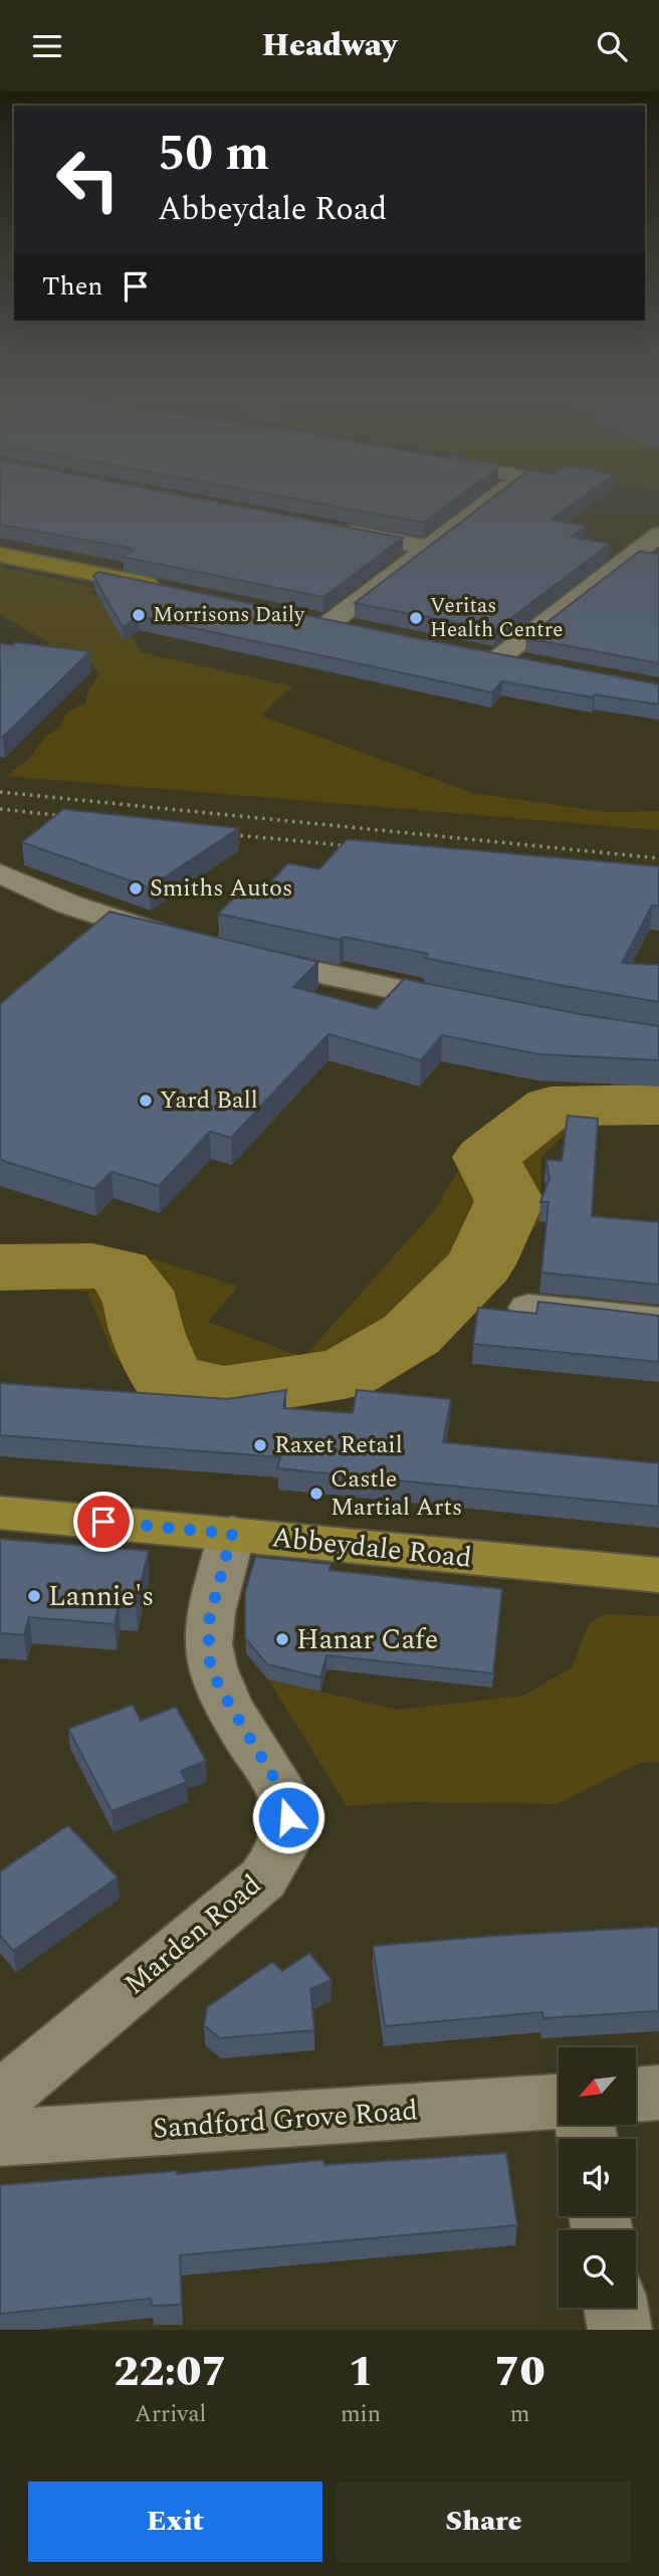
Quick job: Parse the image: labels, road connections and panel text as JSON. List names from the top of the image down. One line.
{"streets":{"main road":["Abbeydale Road"],"street":["Marden Road","Sandford Grove Road"]},"crossings":[["Abbeydale Road","Marden Road"]],"places":["Morrisons Daily","Veritas Health Centre","Smiths Autos","Yard Ball","Raxet Retail","Castle Martial Arts","Lannie's","Hanar Cafe"],"north":"bottom left","page":{"header":"Headway","turn":["50 m","Abbeydale Road"],"then":"Then","eta":["22:07","Arrival","1","min","70","m"],"buttons":["Exit","Share"]}}
